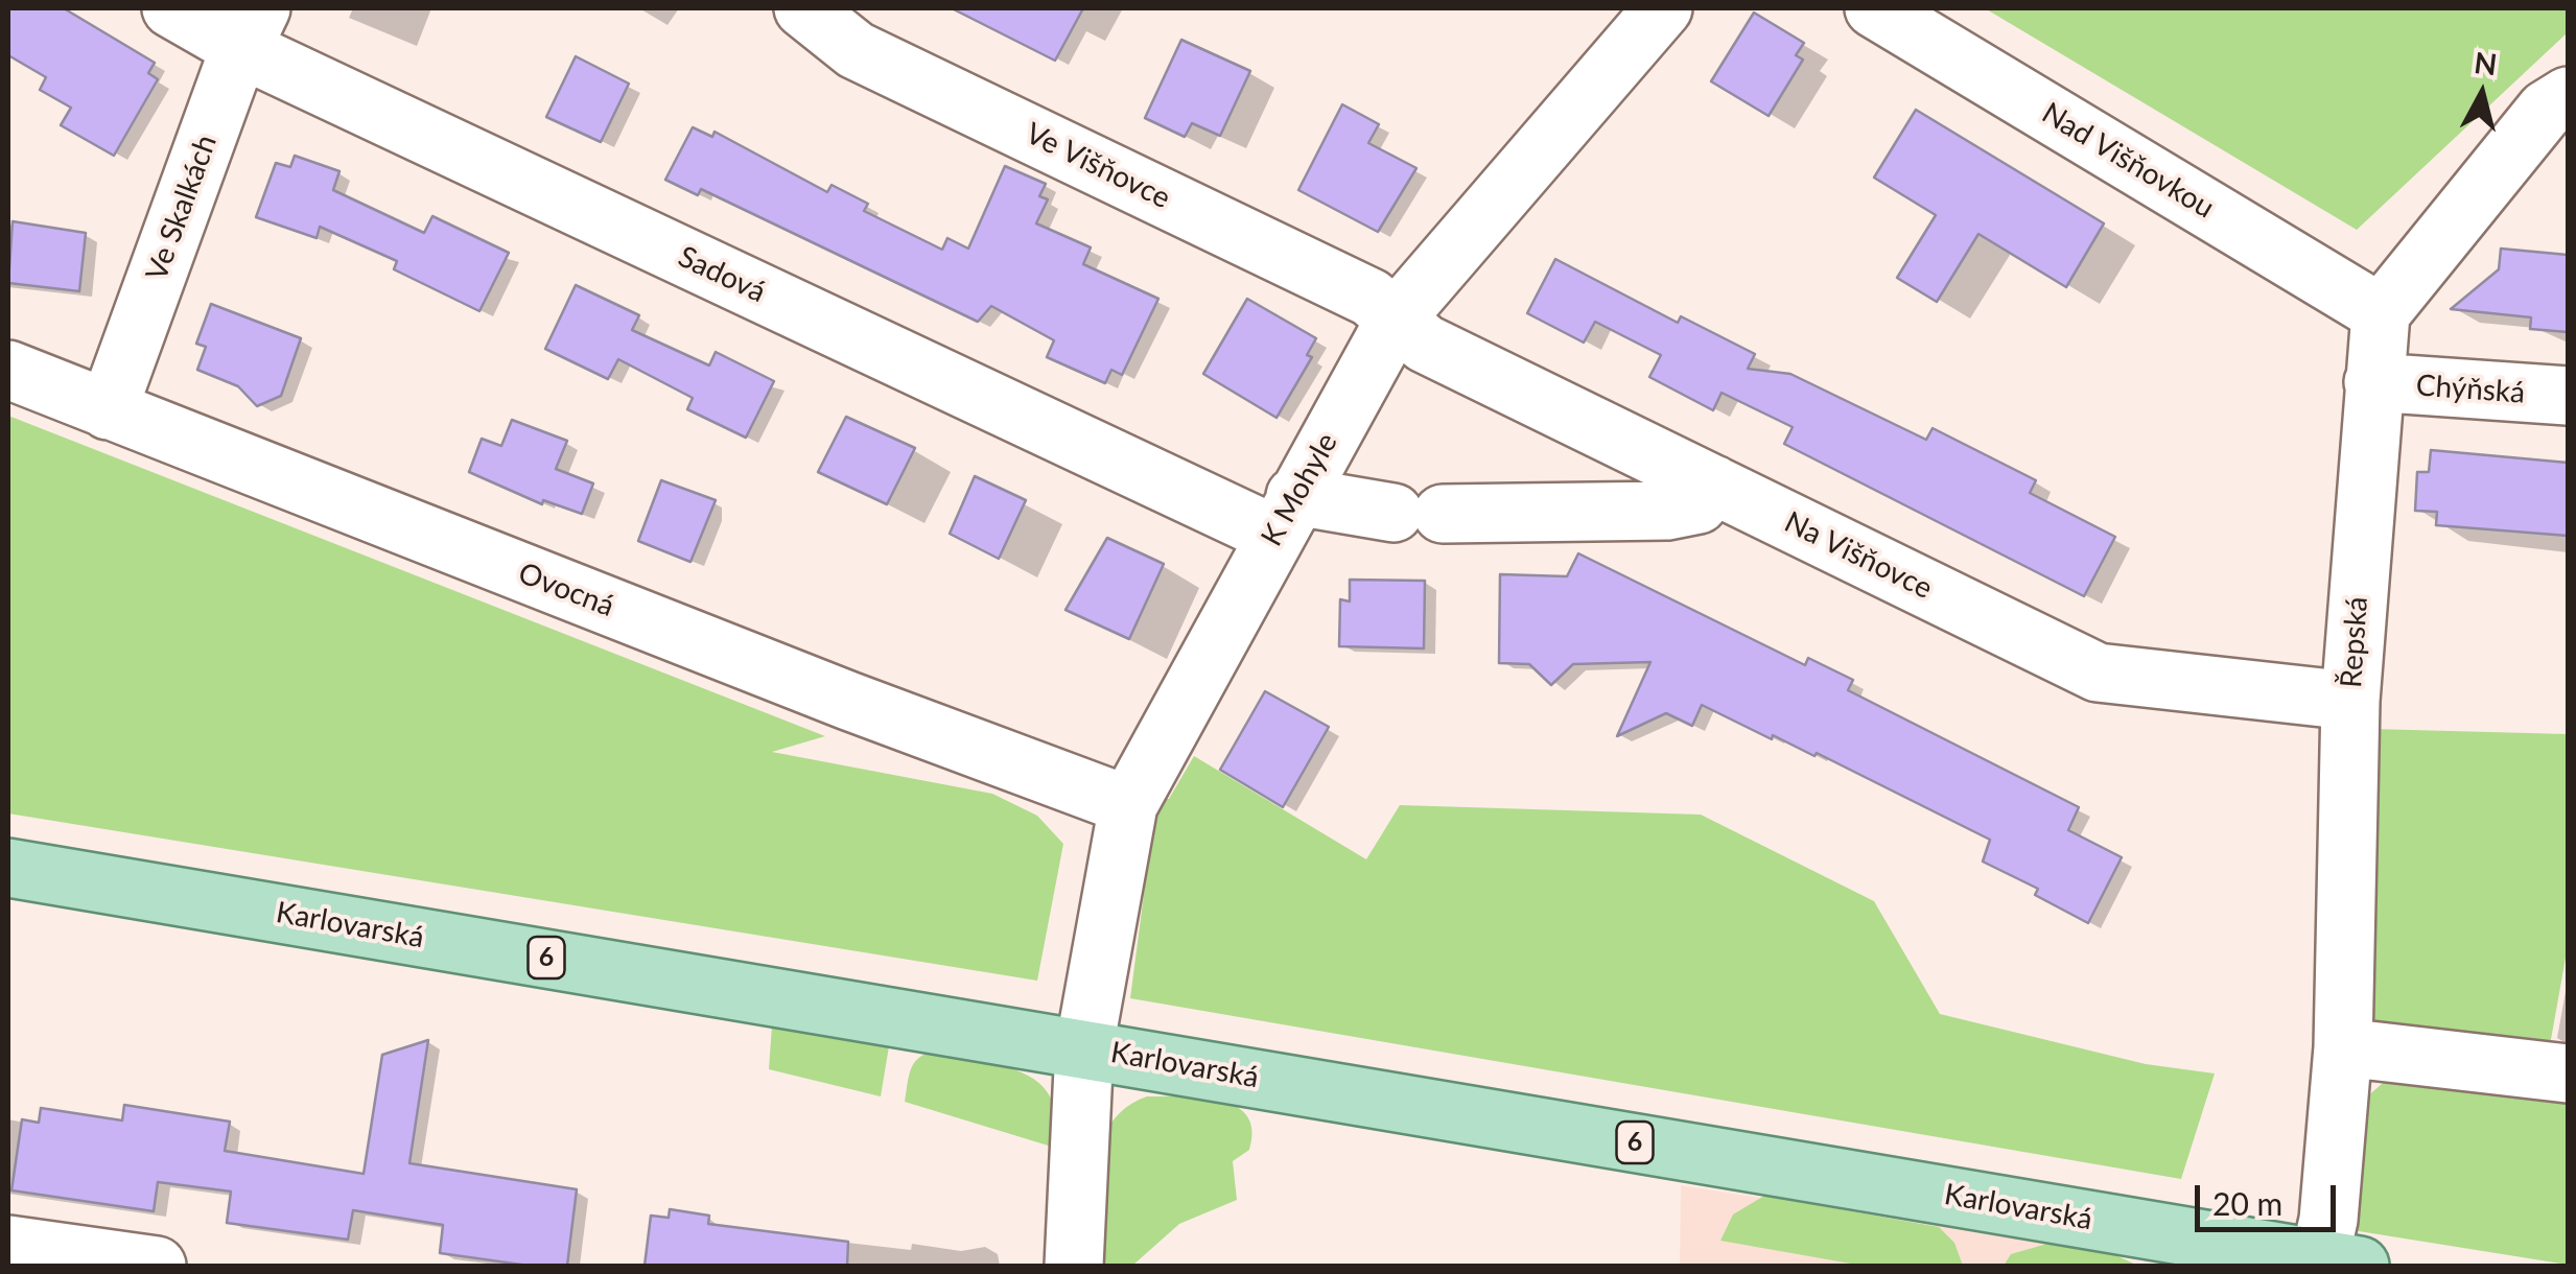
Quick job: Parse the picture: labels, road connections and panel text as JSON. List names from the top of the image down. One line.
{"streets":{"main road":["Karlovarská","6"],"street":["Nad Višňovkou","Ve Višňovce","Ve Skalkách","Sadová","Chýňská","K Mohyle","Na Višňovce","Ovocná","Řepská"]},"crossings":[["Nad Višňovkou","Řepská"],["Ve Višňovce","K Mohyle"],["Ve Višňovce","Na Višňovce"],["Ve Skalkách","Sadová"],["Ve Skalkách","Ovocná"],["Sadová","K Mohyle"],["Sadová","Na Višňovce"],["Chýňská","Řepská"],["K Mohyle","Na Višňovce"],["K Mohyle","Ovocná"],["K Mohyle","Karlovarská"],["Na Višňovce","Řepská"],["Řepská","Karlovarská"]],"scale_bar":"20 m","north":"top"}
